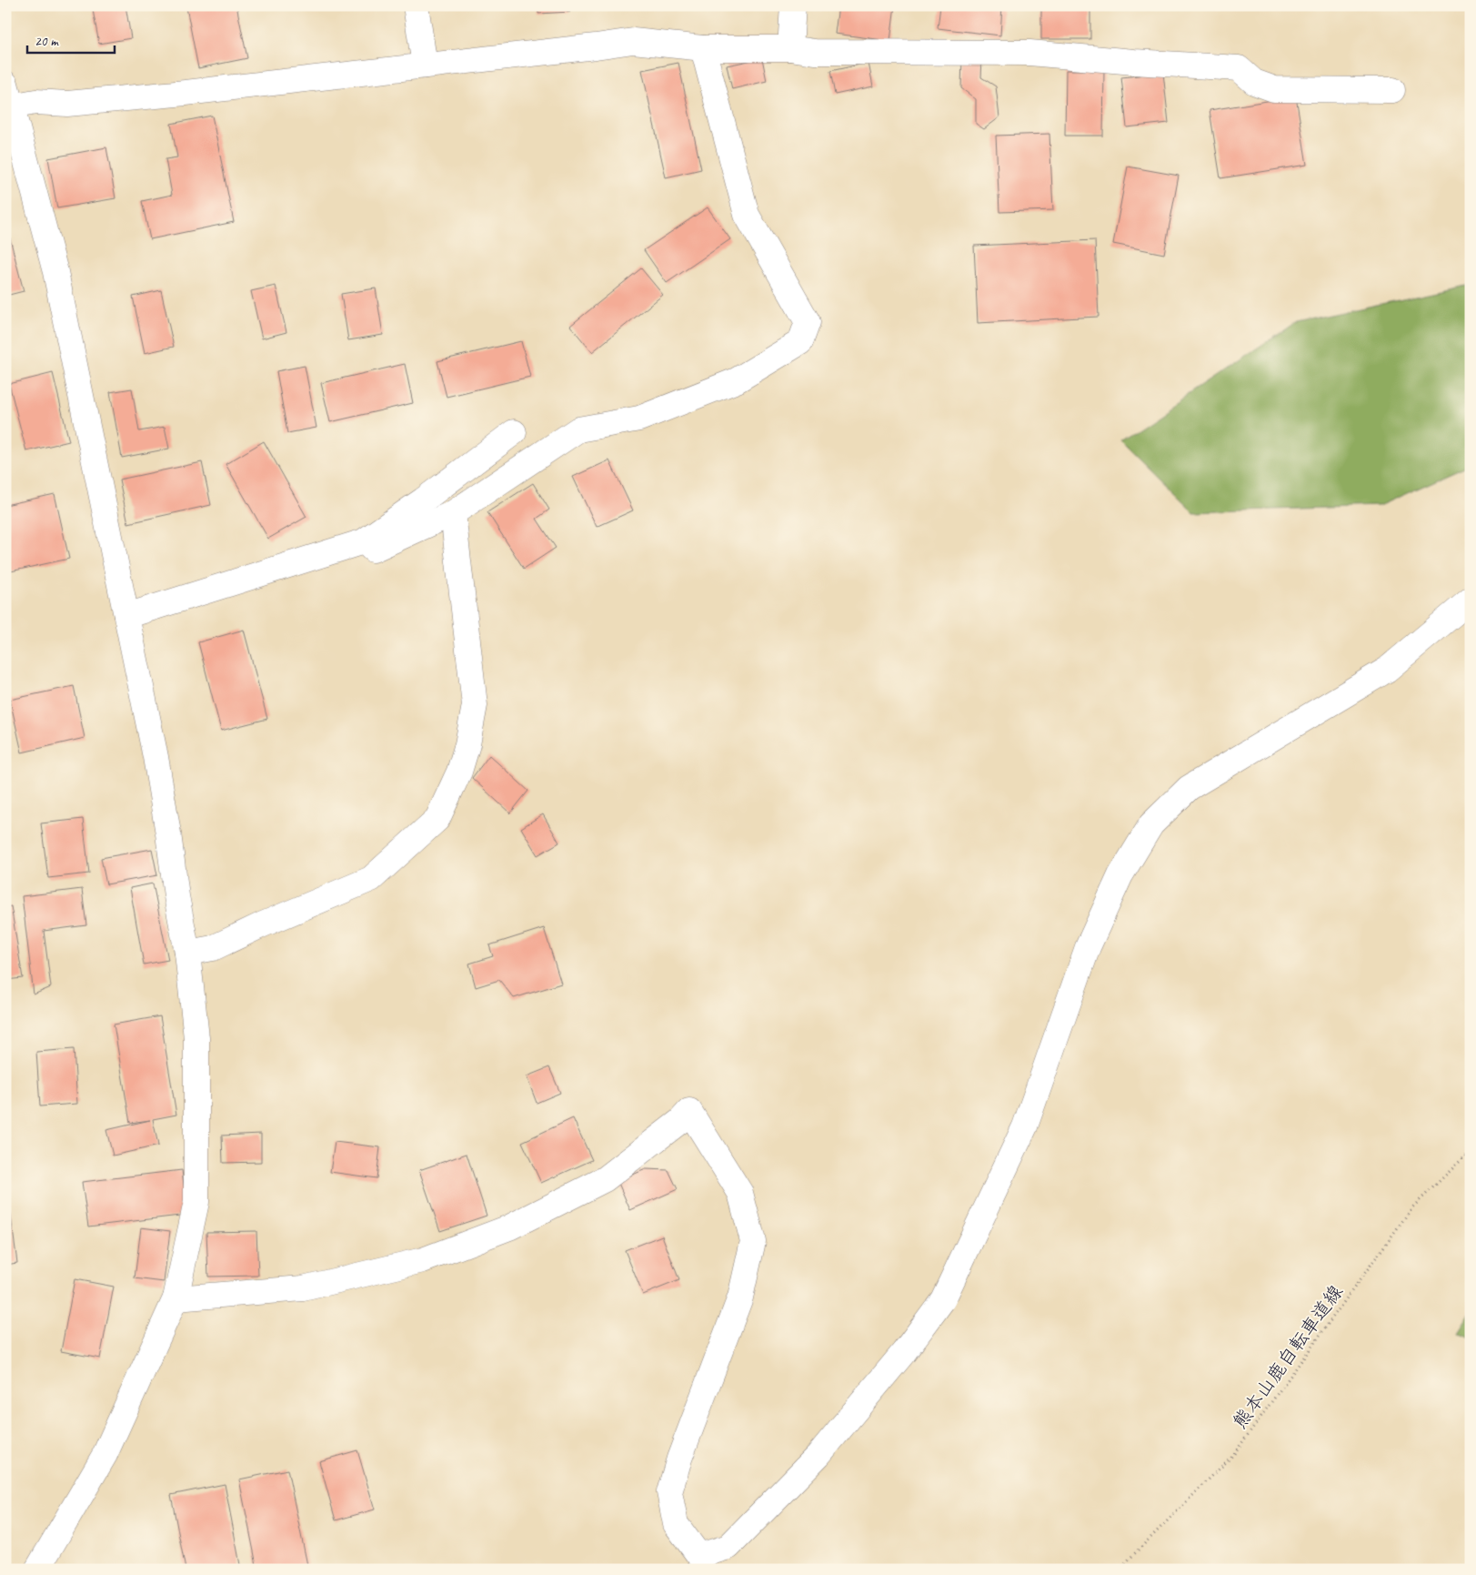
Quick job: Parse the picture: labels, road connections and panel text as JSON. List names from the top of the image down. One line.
{"streets":{"path":["熊本山鹿自転車道線"]},"scale_bar":"20 m"}
